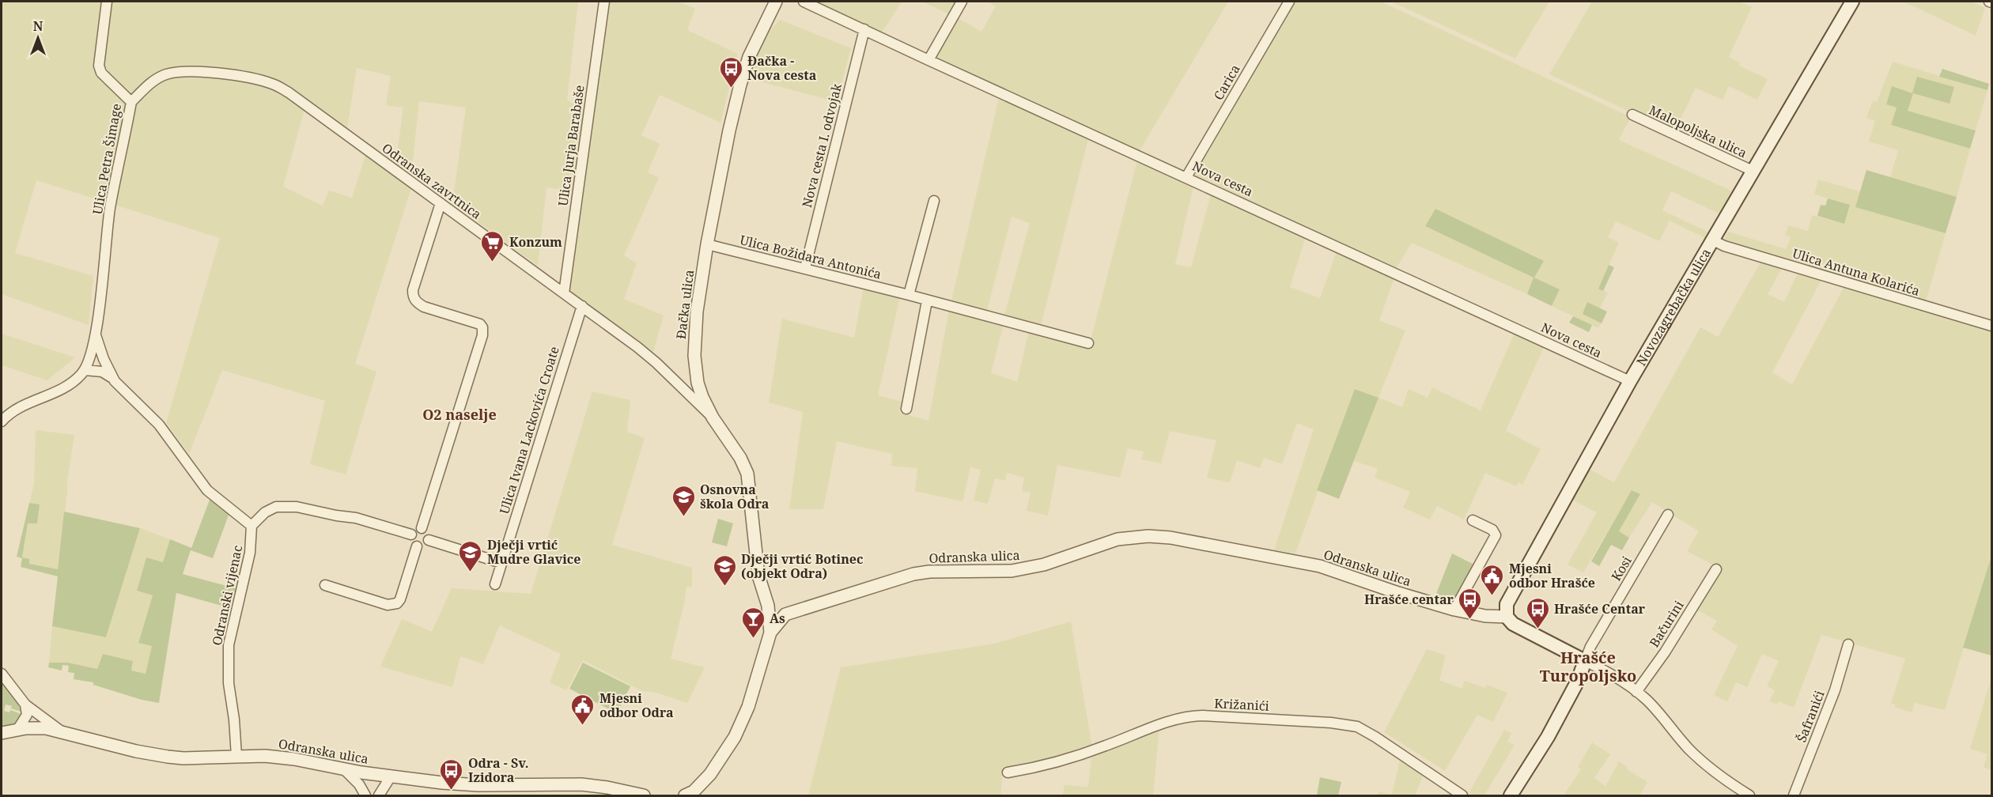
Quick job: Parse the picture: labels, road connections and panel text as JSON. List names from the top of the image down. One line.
{"streets":{"main road":["Novozagrebačka ulica"],"street":["Carica","Malopoljska ulica","Ulica Jurja Barabaše","Nova cesta I. odvojak","Ulica Petra Šimage","Nova cesta","Odranska zavrtnica","Ulica Božidara Antonića","Ulica Antuna Kolarića","Đačka ulica","Ulica Ivana Lackovića Croate","Odranska ulica","Kosi","Odranski vijenac","Bačurini","Križanići","Šafranići"]},"crossings":[["Carica","Nova cesta"],["Malopoljska ulica","Novozagrebačka ulica"],["Ulica Jurja Barabaše","Odranska zavrtnica"],["Nova cesta I. odvojak","Nova cesta"],["Nova cesta I. odvojak","Ulica Božidara Antonića"],["Ulica Petra Šimage","Odranska zavrtnica"],["Nova cesta","Novozagrebačka ulica"],["Odranska zavrtnica","Đačka ulica"],["Odranska zavrtnica","Ulica Ivana Lackovića Croate"],["Ulica Božidara Antonića","Đačka ulica"],["Ulica Antuna Kolarića","Novozagrebačka ulica"],["Đačka ulica","Odranska ulica"],["Novozagrebačka ulica","Odranska ulica"],["Odranska ulica","Odranski vijenac"]],"districts":["O2 naselje","Hrašće Turopoljsko"],"places":{"bus stop":["Đačka - Nova cesta","Hrašće centar","Hrašće Centar","Odra - Sv. Izidora"],"supermarket":["Konzum"],"school or university":["Osnovna škola Odra","Dječji vrtić Mudre Glavice","Dječji vrtić Botinec (objekt Odra)"],"public building":["Mjesni odbor Hrašće","Mjesni odbor Odra"],"bar":["As"]},"north":"top"}
